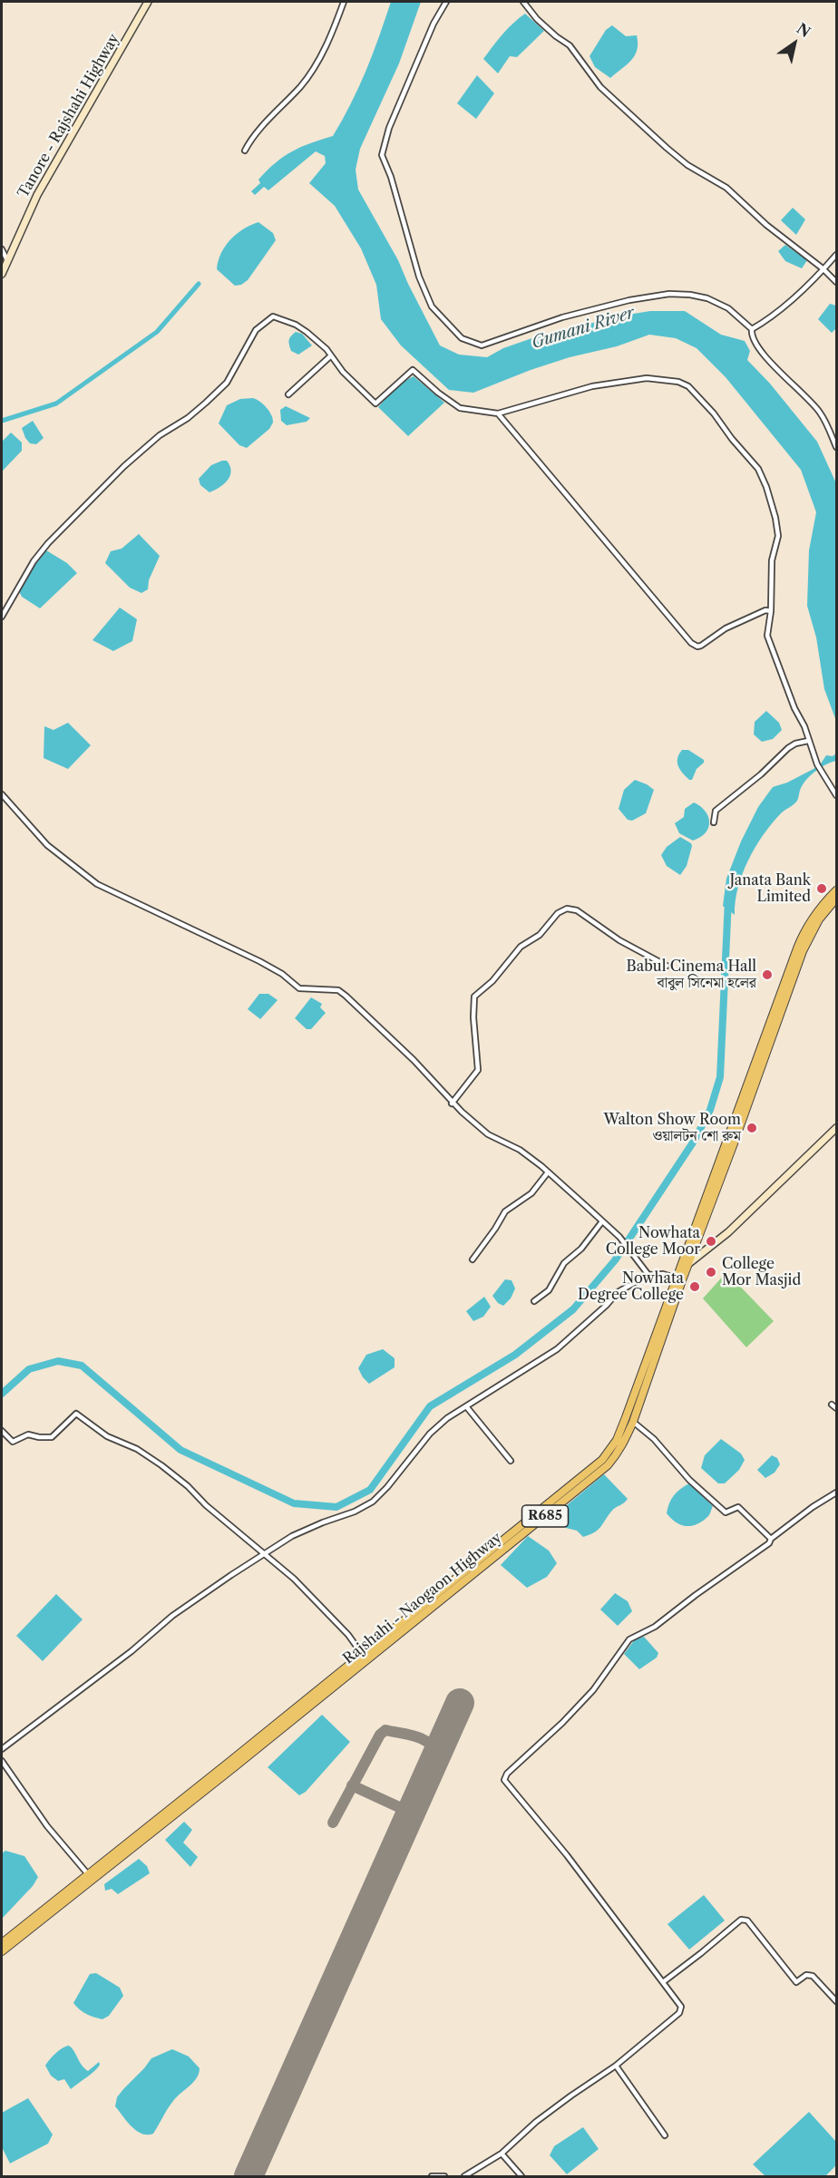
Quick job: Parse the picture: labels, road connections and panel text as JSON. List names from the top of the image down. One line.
{"streets":{"main road":["Tanore - Rajshahi Highway","R685","Rajshahi - Naogaon Highway"]},"water":["Gumani River"],"places":["Janata Bank Limited","Babul Cinema Hall বাবুল সিনেমা হলের","Walton Show Room ওয়ালটন শো রুম","Nowhata College Moor","College Mor Masjid","Nowhata Degree College"],"north":"top right"}
